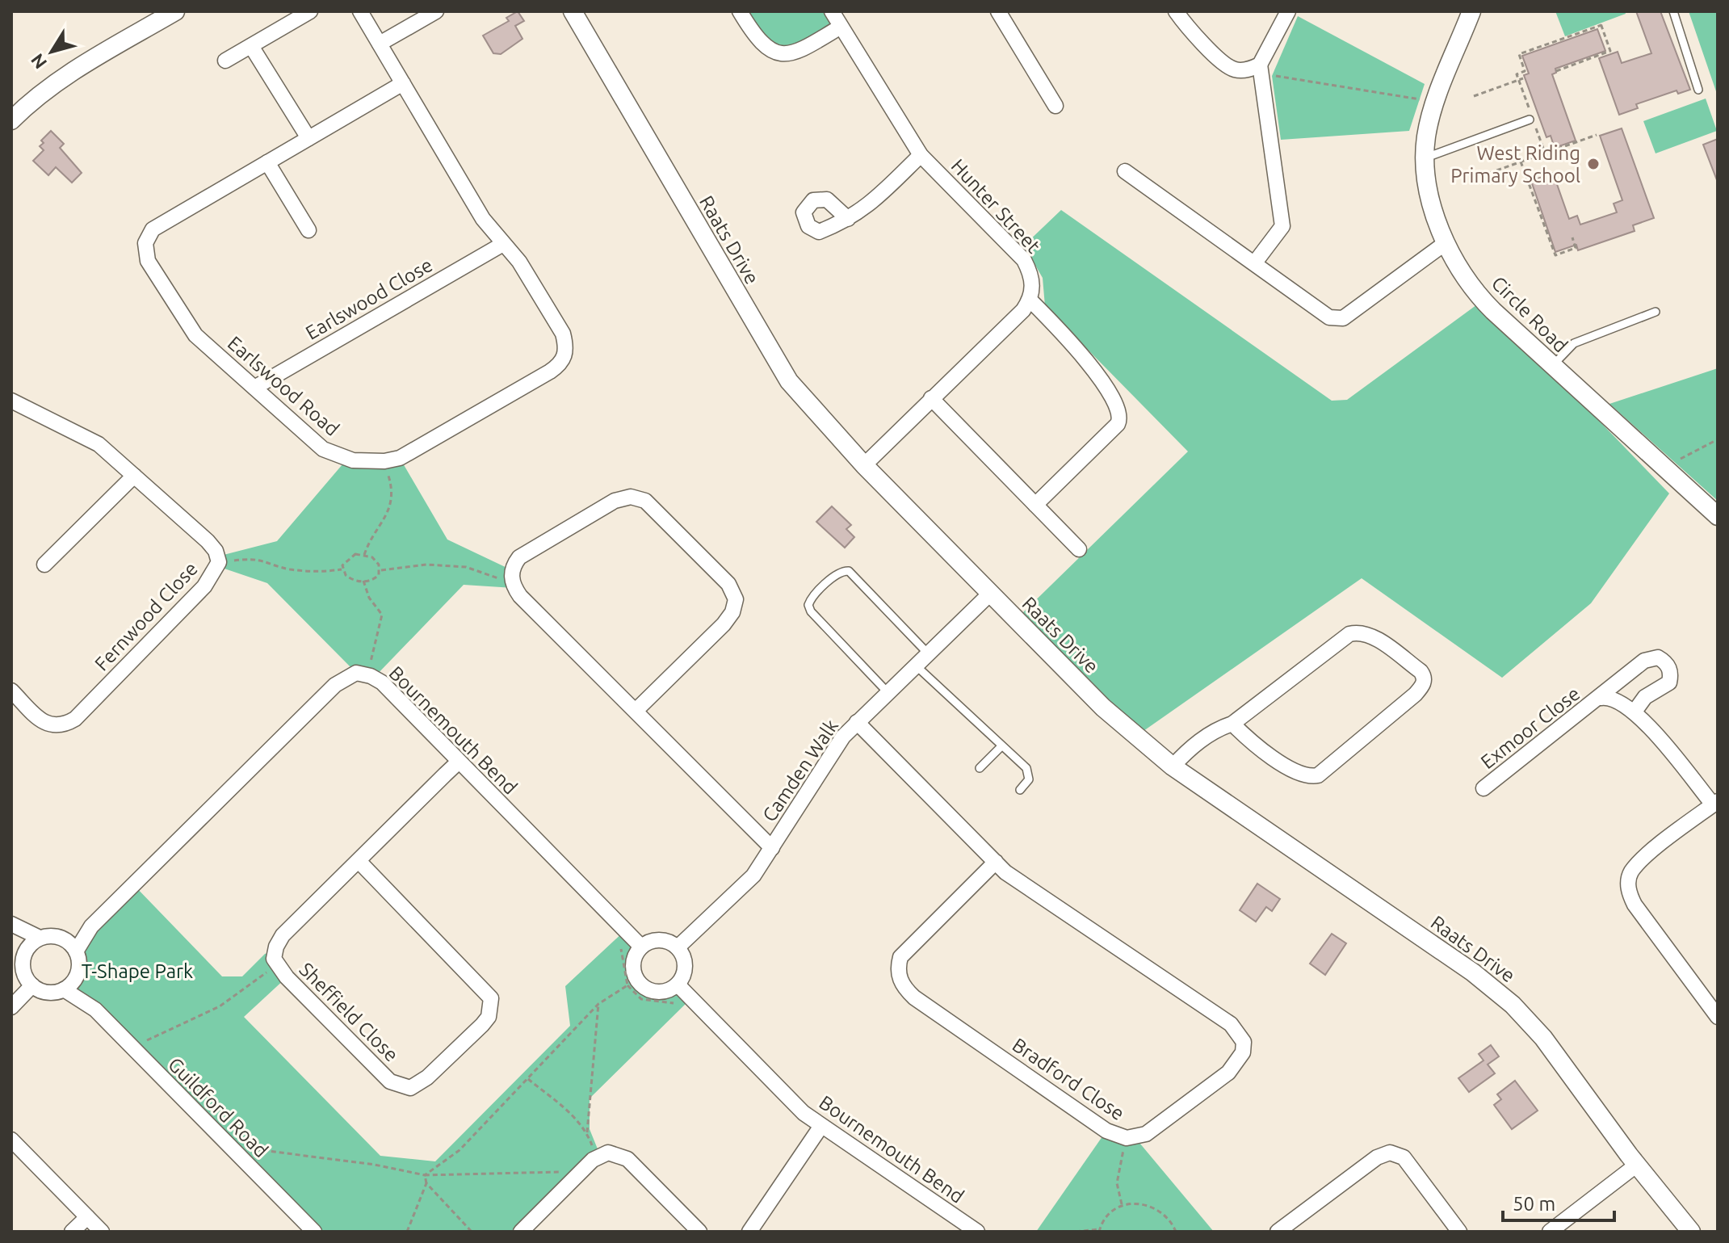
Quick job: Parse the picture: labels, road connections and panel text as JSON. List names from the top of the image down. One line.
{"streets":{"street":["Hunter Street","Raats Drive","Earlswood Close","Circle Road","Earlswood Road","Fernwood Close","Exmoor Close","Bournemouth Bend","Camden Walk","Sheffield Close","Bradford Close","Guildford Road"]},"crossings":[["Raats Drive","Camden Walk"],["Earlswood Close","Earlswood Road"],["Bournemouth Bend","Camden Walk"],["Bournemouth Bend","Sheffield Close"],["Bournemouth Bend","Guildford Road"],["Camden Walk","Bradford Close"]],"parks":["T-Shape Park"],"places":["West Riding Primary School"],"scale_bar":"50 m","north":"bottom left"}
